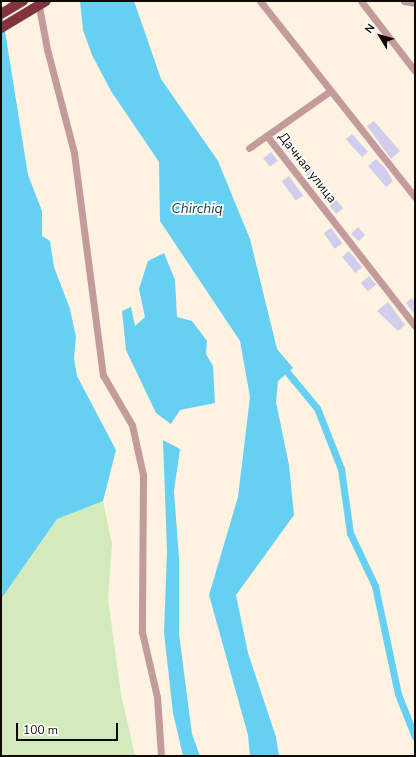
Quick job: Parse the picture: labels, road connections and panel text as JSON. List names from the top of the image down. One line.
{"streets":{"street":["Дачная улица"]},"water":["Chirchiq"],"scale_bar":"100 m","north":"top left"}
